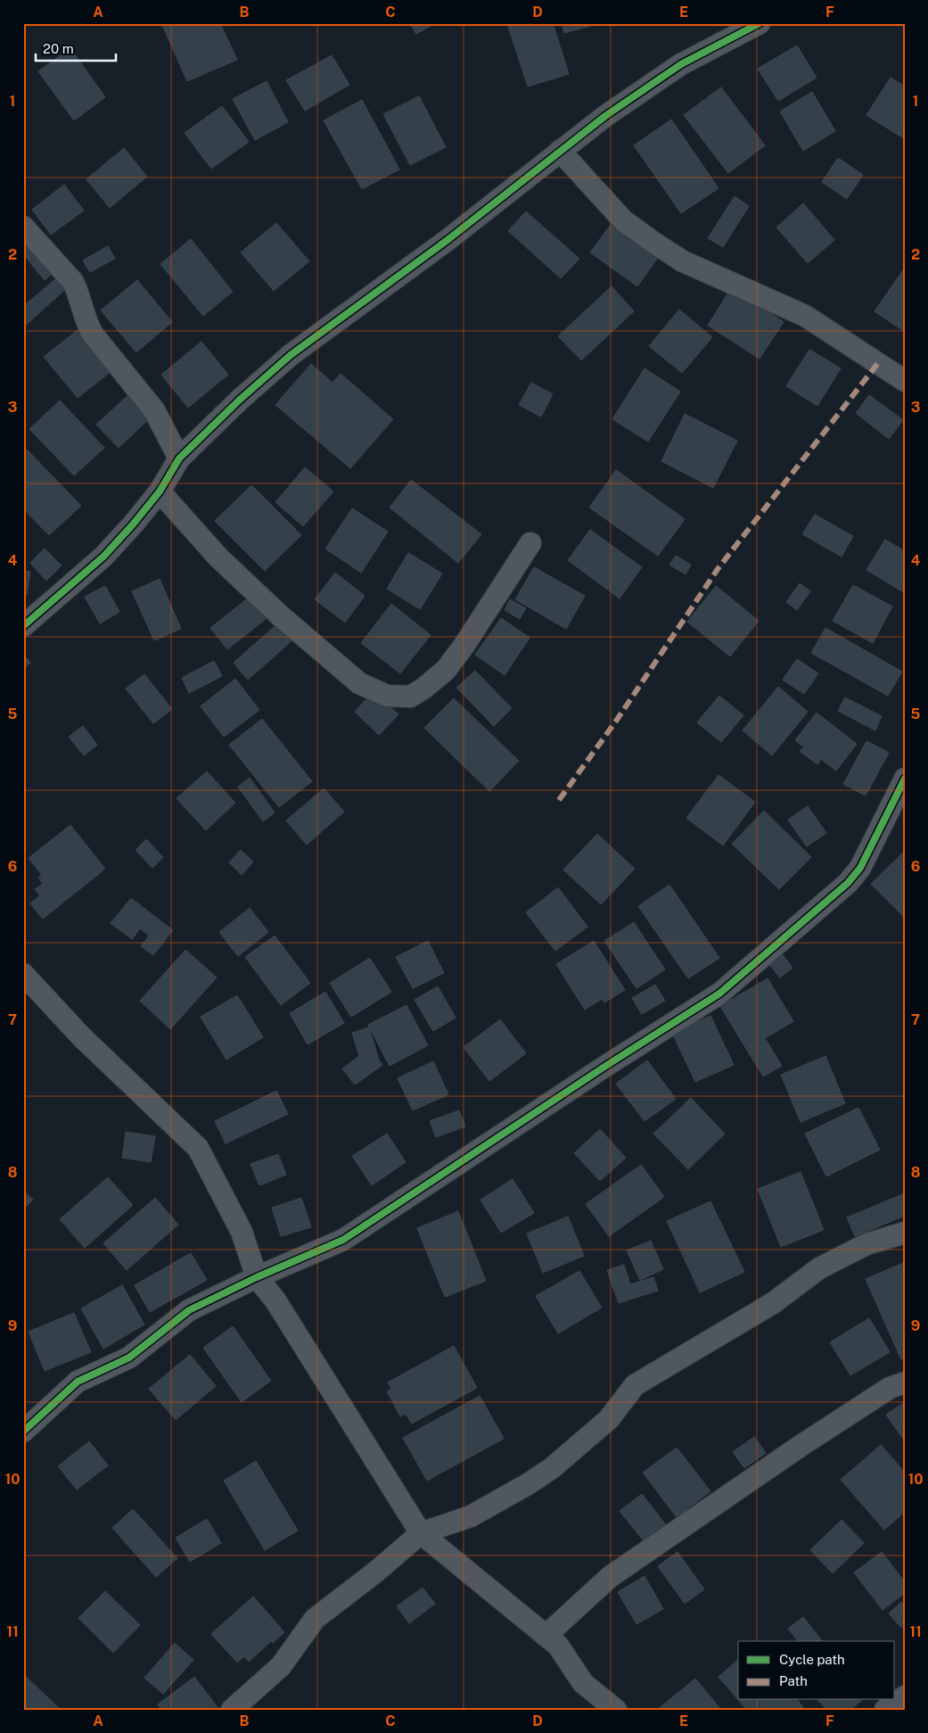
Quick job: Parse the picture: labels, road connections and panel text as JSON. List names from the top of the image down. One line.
{"legend":["Cycle path","Path"],"scale_bar":"20 m","grid":{"columns":["A","B","C","D","E","F"],"rows":["1","2","3","4","5","6","7","8","9","10","11"]}}
